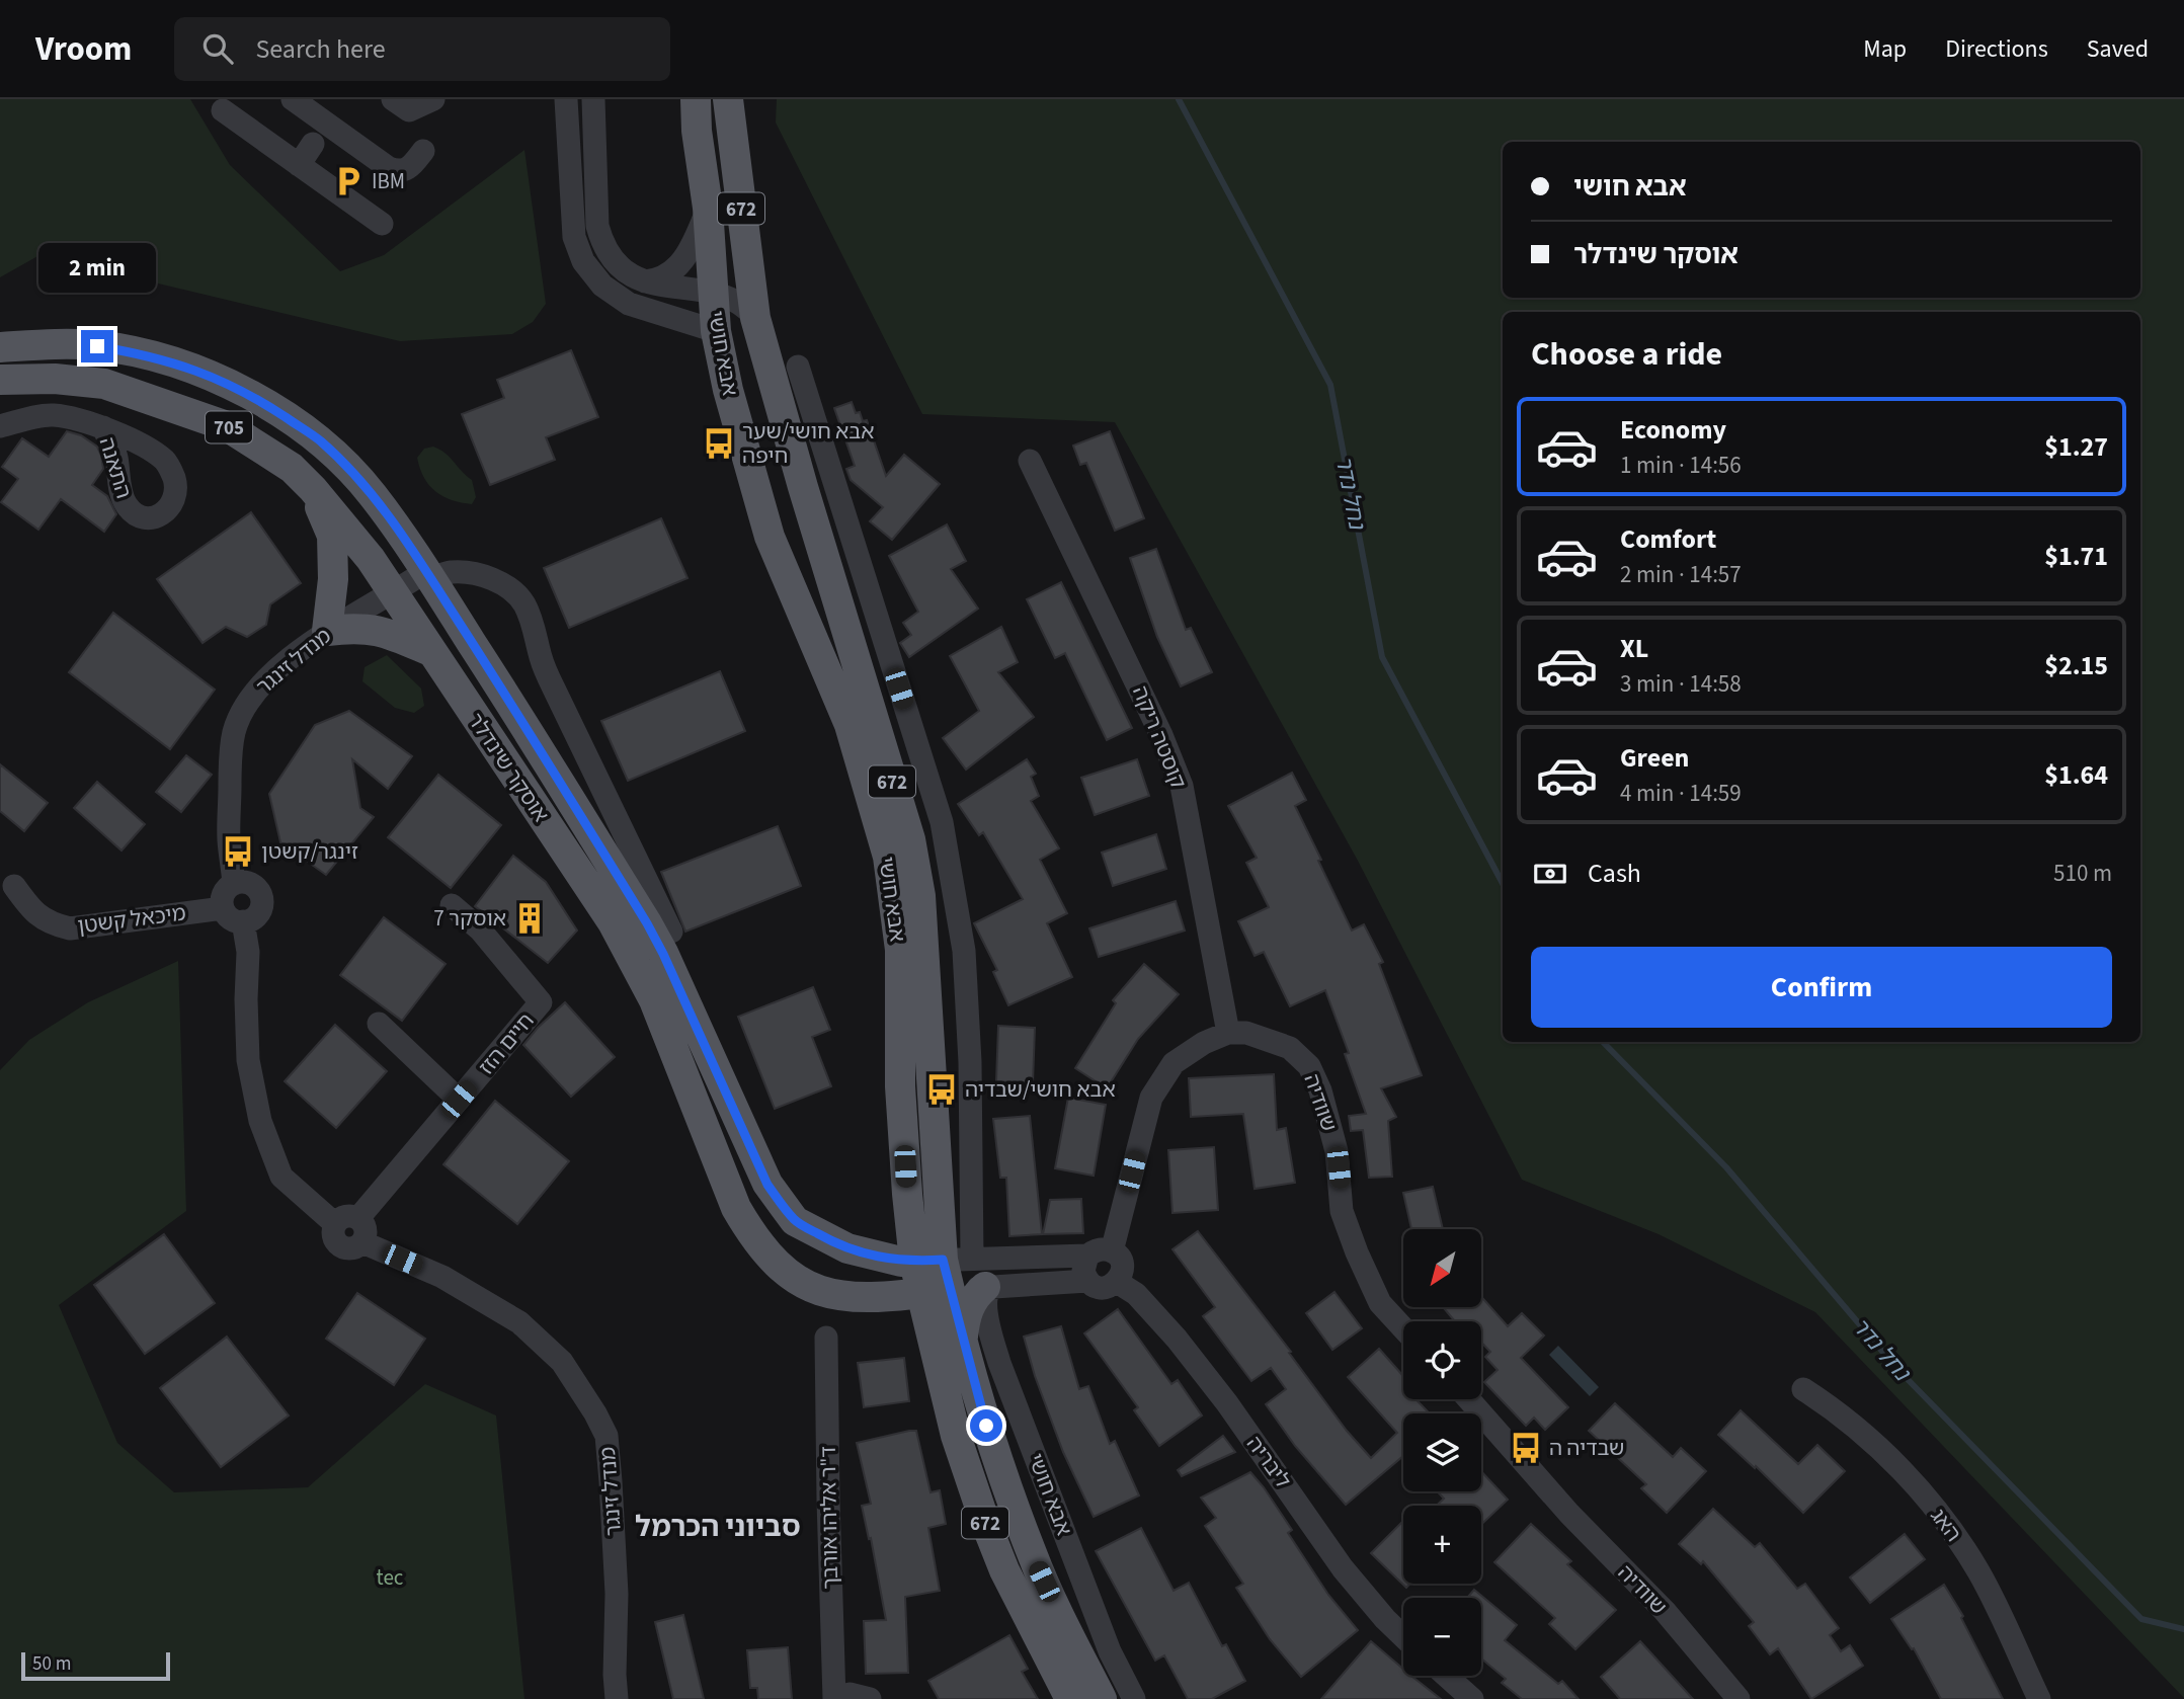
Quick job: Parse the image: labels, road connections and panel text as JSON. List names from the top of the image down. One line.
{"streets":{"main road":["672","אבא חושי","705","אוסקר שינדלר"],"street":["התאנה","מנדל זינגר","קוסטה ריקה","מיכאל קשטן","חיים הזז","שוודיה","ליבריה","ד\"ר אליהו אורבך","האג"]},"crossings":[["אבא חושי","אוסקר שינדלר"],["מנדל זינגר","אוסקר שינדלר"],["מנדל זינגר","מיכאל קשטן"],["מנדל זינגר","חיים הזז"],["קוסטה ריקה","שוודיה"]],"districts":["סביוני הכרמל"],"water":["נחל נדר"],"parks":["tec"],"places":{"parking":["IBM"],"bus stop":["אבא חושי/שער חיפה","זינגר/קשטן","אבא חושי/שבדיה","שבדיה ה"],"building":["אוסקר 7"]},"scale_bar":"50 m","north":"bottom left","page":{"header":"Vroom","search":"Search here","nav":["Map","Directions","Saved"],"banner":["אבא חושי","אוסקר שינדלר"],"bubble":"2 min","heading":"Choose a ride","list":[{"name":"Economy","note":"1 min · 14:56","value":"$1.27"},{"name":"Comfort","note":"2 min · 14:57","value":"$1.71"},{"name":"XL","note":"3 min · 14:58","value":"$2.15"},{"name":"Green","note":"4 min · 14:59","value":"$1.64"}],"pay":["Cash","510 m"],"buttons":"Confirm","map_buttons":["+","−"],"scale":"50 m"}}
